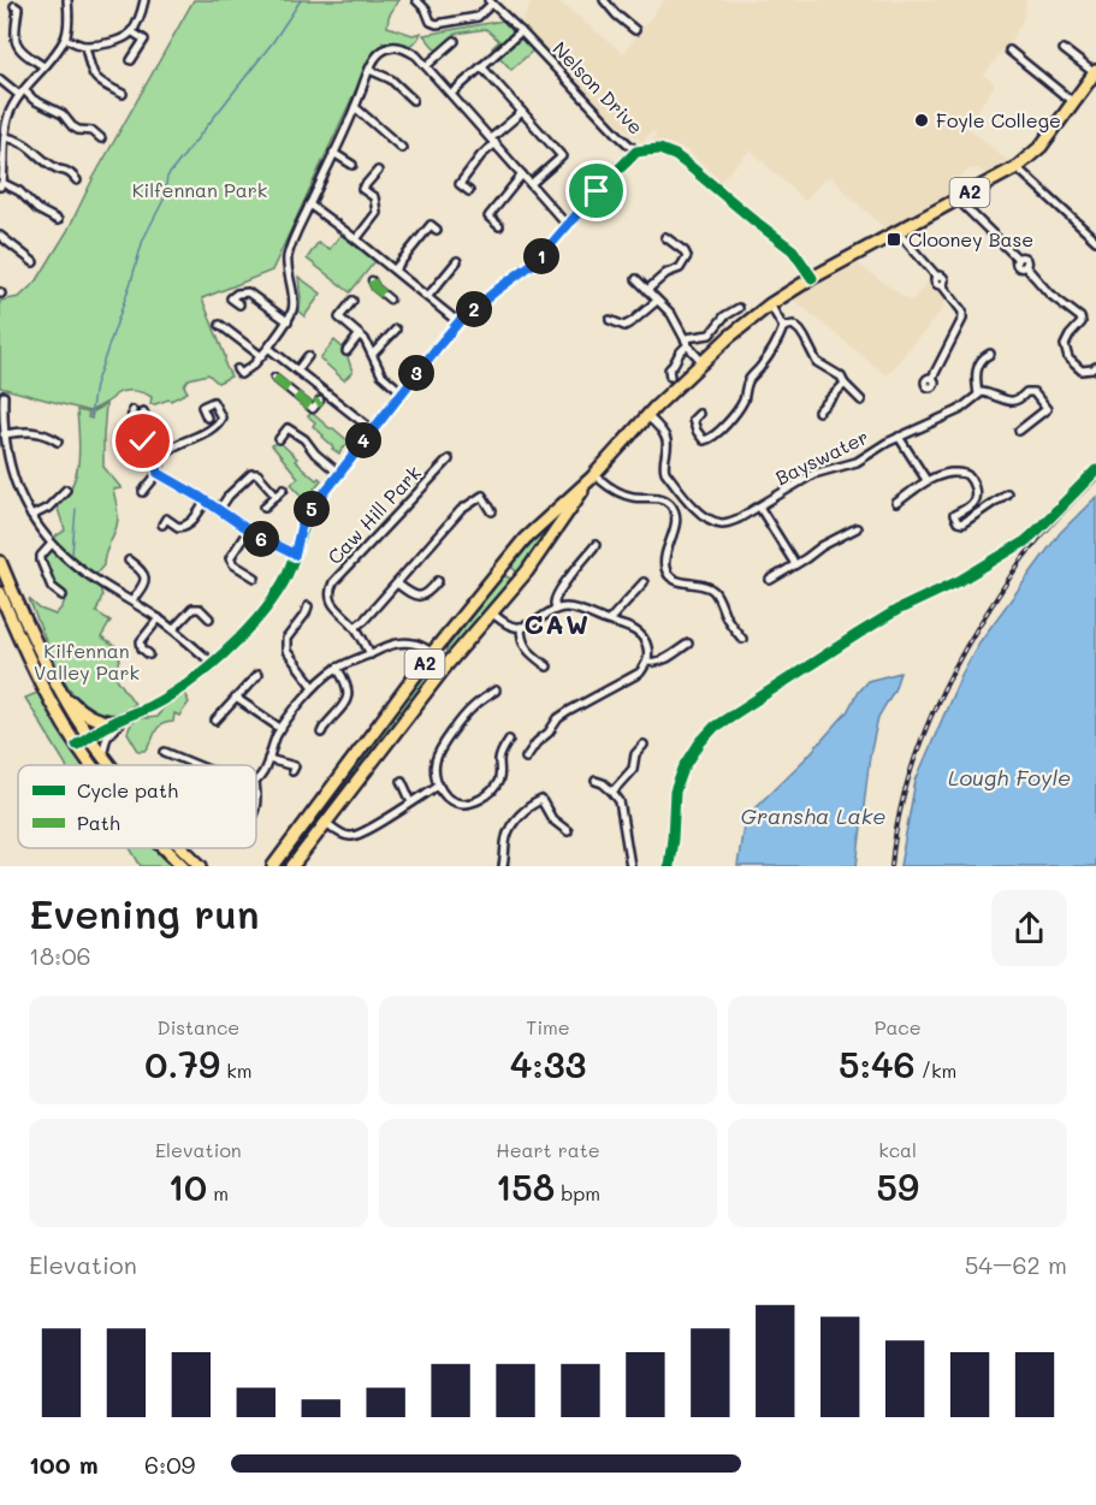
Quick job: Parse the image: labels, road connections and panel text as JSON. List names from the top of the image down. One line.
{"streets":{"highway":["A2"],"street":["Nelson Drive","Bayswater","Caw Hill Park"]},"crossings":[["A2","Bayswater"]],"districts":["CAW"],"water":["Lough Foyle","Gransha Lake"],"parks":["Kilfennan Park","Kilfennan Valley Park"],"places":{"other":["Foyle College"],"transit":["Clooney Base"]},"legend":["Cycle path","Path"],"page":{"pins":["1","2","3","4","5","6"],"heading":["Evening run","18:06"],"stats":[["Distance","0.79 km"],["Time","4:33"],["Pace","5:46 /km"],["Elevation","10 m"],["Heart rate","158 bpm"],["kcal","59"]],"chart":["Elevation","54–62 m"],"list":[{"name":"100 m","note":"6:09"}]}}
